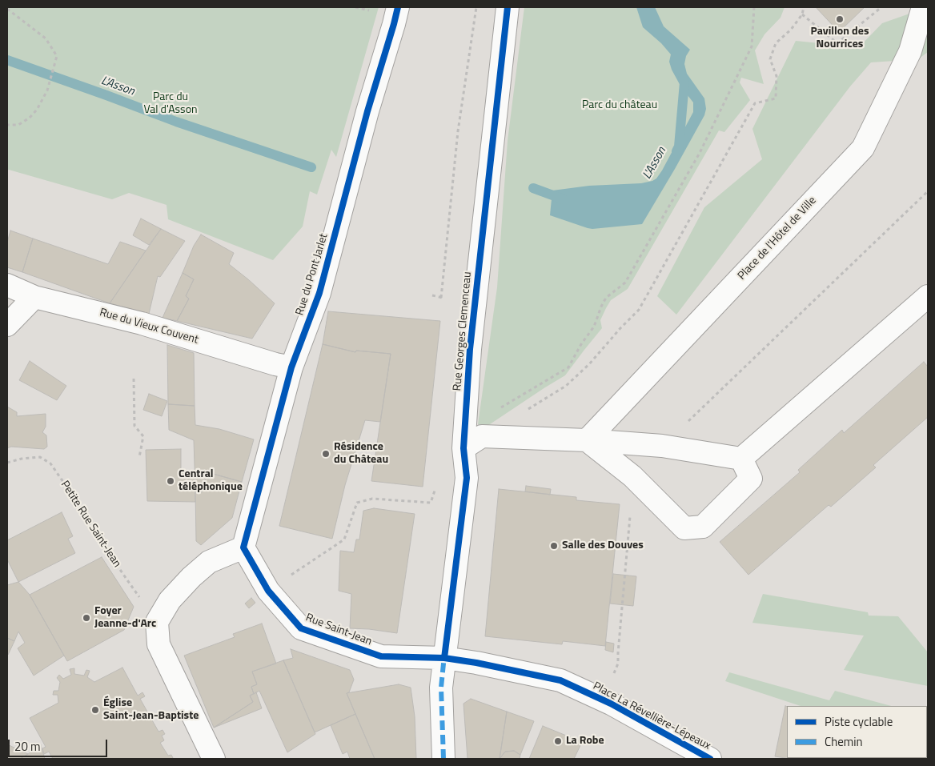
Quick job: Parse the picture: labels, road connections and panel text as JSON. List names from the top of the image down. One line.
{"streets":{"street":["Place de l'Hôtel de Ville","Rue du Pont Jarlet","Rue du Vieux Couvent","Rue Georges Clemenceau","Rue Saint-Jean","Place La Révellière-Lépeaux"],"path":["Petite Rue Saint-Jean"]},"crossings":[["Rue du Pont Jarlet","Rue du Vieux Couvent"],["Rue du Pont Jarlet","Rue Saint-Jean"],["Rue Georges Clemenceau","Rue Saint-Jean"],["Rue Georges Clemenceau","Place La Révellière-Lépeaux"],["Rue Saint-Jean","Place La Révellière-Lépeaux"]],"water":["L'Asson"],"parks":["Parc du Val d'Asson","Parc du château"],"places":["Pavillon des Nourrices","Résidence du Château","Central téléphonique","Salle des Douves","Foyer Jeanne-d'Arc","Église Saint-Jean-Baptiste","La Robe"],"legend":["Piste cyclable","Chemin"],"scale_bar":"20 m"}
